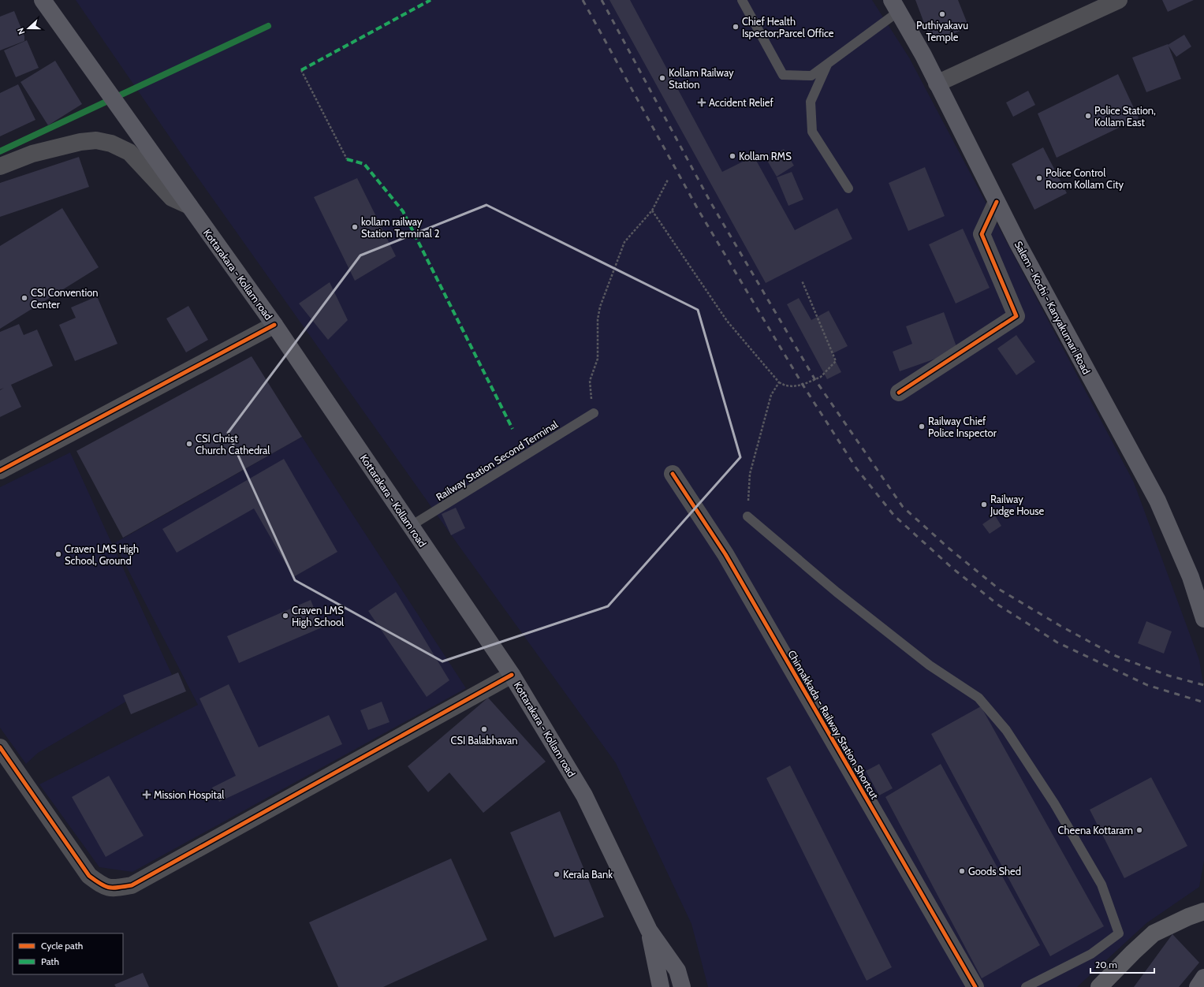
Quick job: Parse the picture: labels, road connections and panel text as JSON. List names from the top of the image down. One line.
{"streets":{"main road":["Kottarakara - Kollam road","Salem - Kochi - Kanyakumari Road"],"street":["Chinnakkada - Railway Station Shortcut"],"lane":["Railway Station Second Terminal"]},"crossings":[["Kottarakara - Kollam road","Railway Station Second Terminal"]],"places":{"other":["Puthiyakavu Temple","Chief Health Ispector;Parcel Office","Kollam Railway Station","Police Station, Kollam East","Kollam RMS","Police Control Room Kollam City","kollam railway Station Terminal 2","CSI Convention Center","Railway Chief Police Inspector","CSI Christ Church Cathedral","Railway Judge House","Craven LMS High School, Ground","Craven LMS High School","CSI Balabhavan","Cheena Kottaram","Goods Shed","Kerala Bank"],"health":["Accident Relief","Mission Hospital"]},"legend":["Cycle path","Path"],"scale_bar":"20 m","north":"left"}
